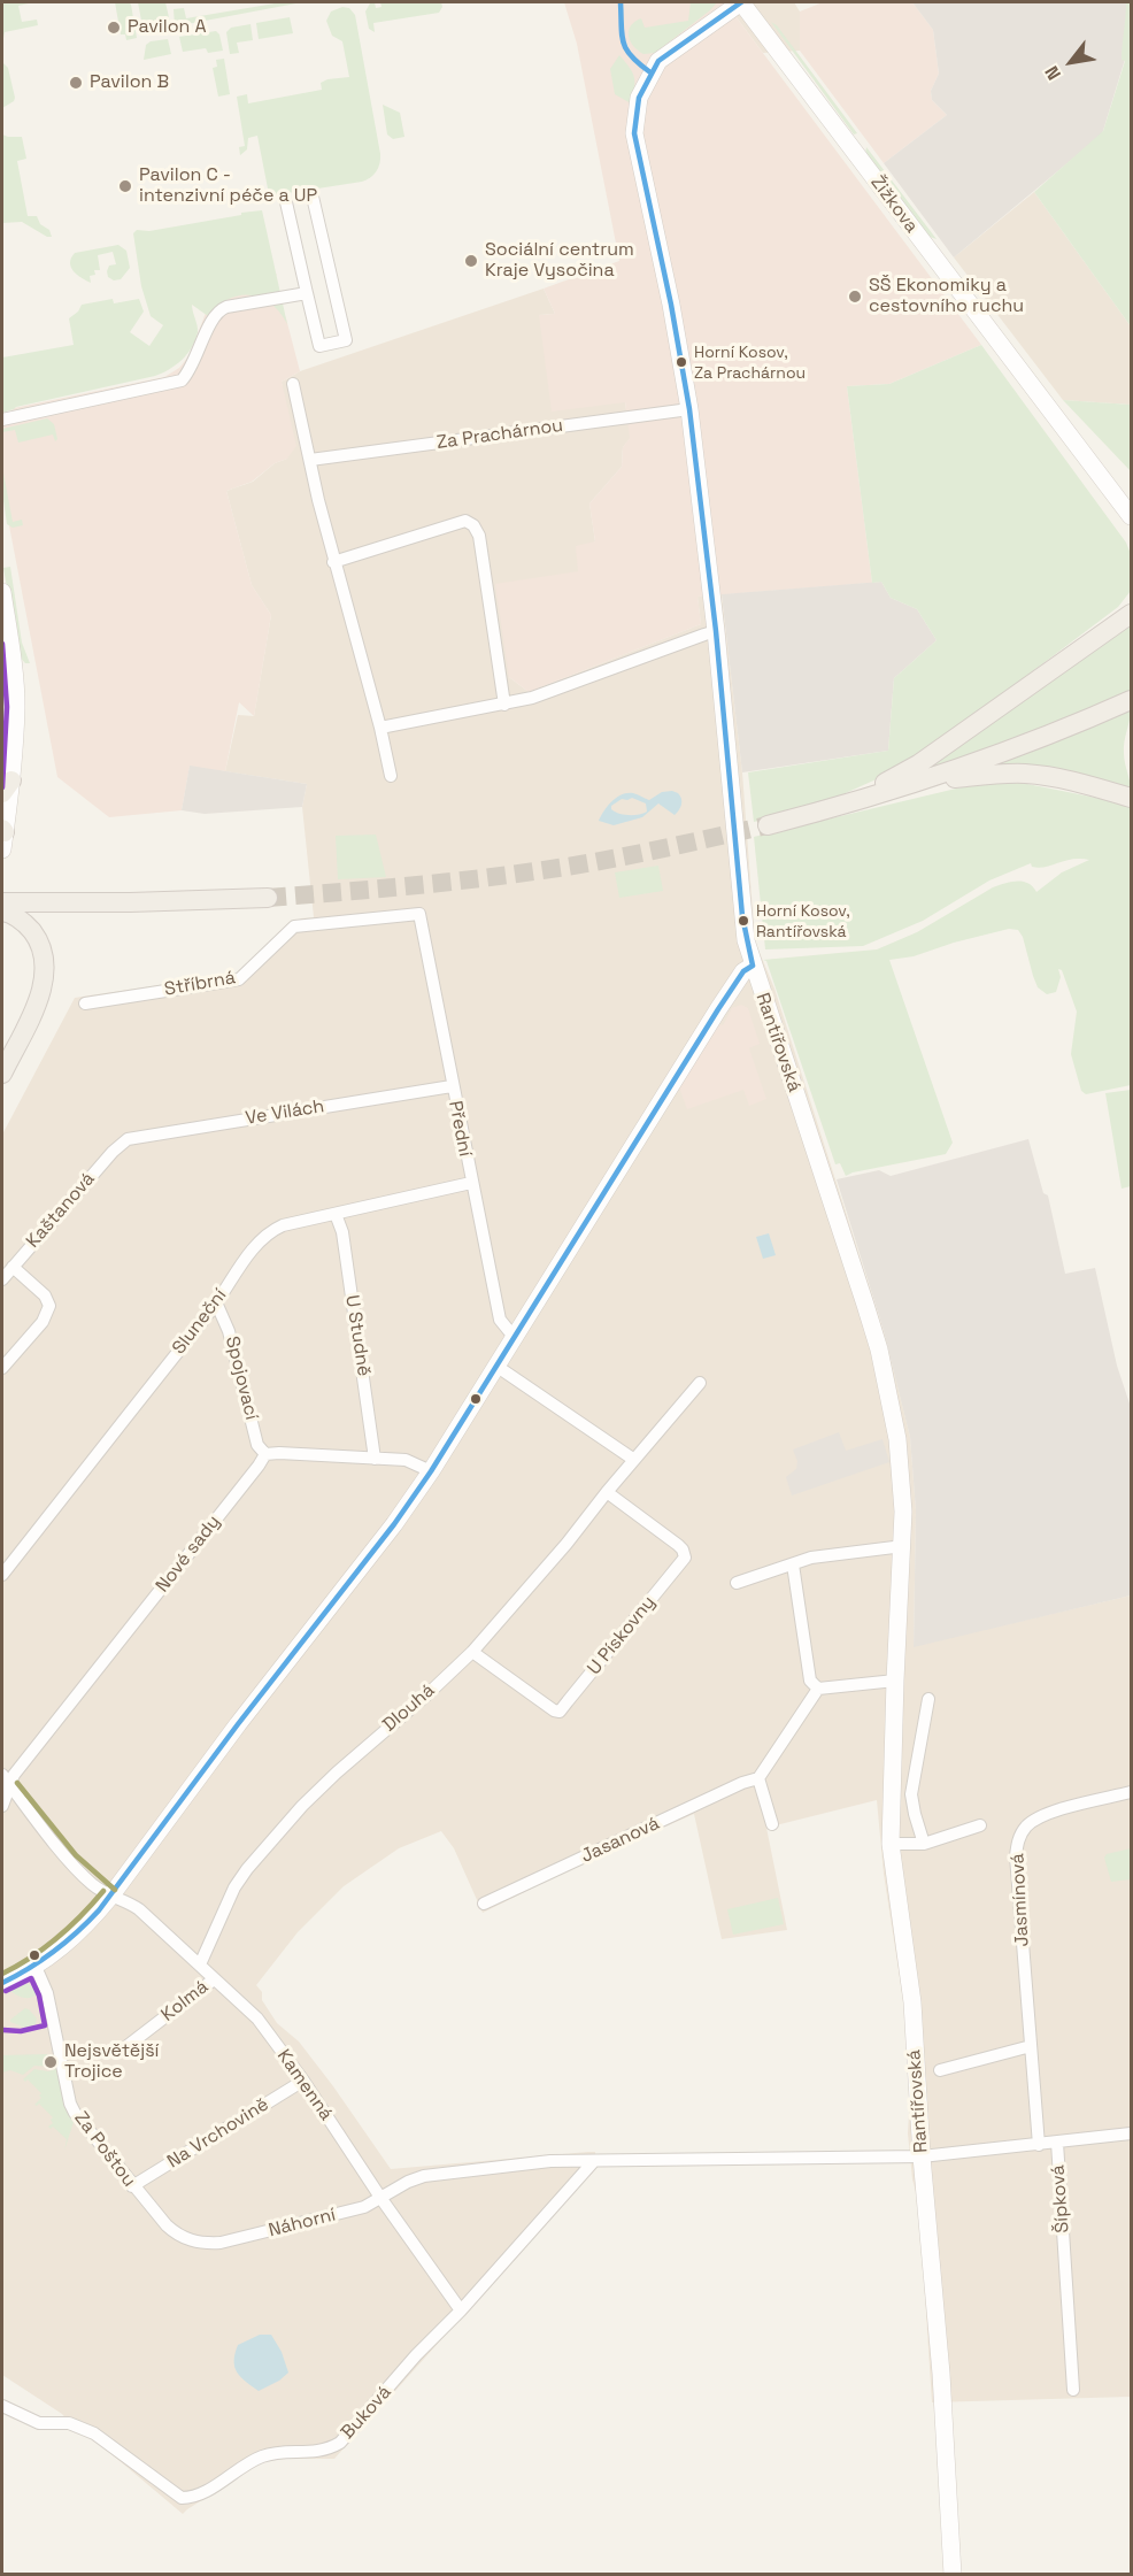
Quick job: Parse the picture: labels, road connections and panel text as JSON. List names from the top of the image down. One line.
{"streets":{"street":["Žižkova","Za Prachárnou","Stříbrná","Rantířovská","Ve Vilách","Přední","Kaštanová","Sluneční","U Studně","Spojovací","Nové sady","U Pískovny","Dlouhá","Jasanová","Jasmínová","Kolmá","Kamenná","Na Vrchovině","Za Poštou","Šípková","Náhorní","Buková"]},"crossings":[["Žižkova","Rantířovská"],["Za Prachárnou","Rantířovská"],["Stříbrná","Přední"],["Rantířovská","Šípková"],["Ve Vilách","Přední"],["Ve Vilách","Kaštanová"],["Přední","Sluneční"],["Sluneční","U Studně"],["Sluneční","Spojovací"],["Spojovací","Nové sady"],["Nové sady","Kamenná"],["U Pískovny","Dlouhá"],["Dlouhá","Kamenná"],["Jasmínová","Šípková"],["Kolmá","Kamenná"],["Kamenná","Na Vrchovině"],["Kamenná","Náhorní"],["Kamenná","Buková"],["Na Vrchovině","Za Poštou"],["Za Poštou","Náhorní"],["Šípková","Náhorní"],["Šípková","Buková"],["Náhorní","Buková"]],"places":["Pavilon A","Pavilon B","Pavilon C - intenzivní péče a UP","Sociální centrum Kraje Vysočina","SŠ Ekonomiky a cestovního ruchu","Horní Kosov, Za Prachárnou","Horní Kosov, Rantířovská","Nejsvětější Trojice"],"north":"bottom left"}
